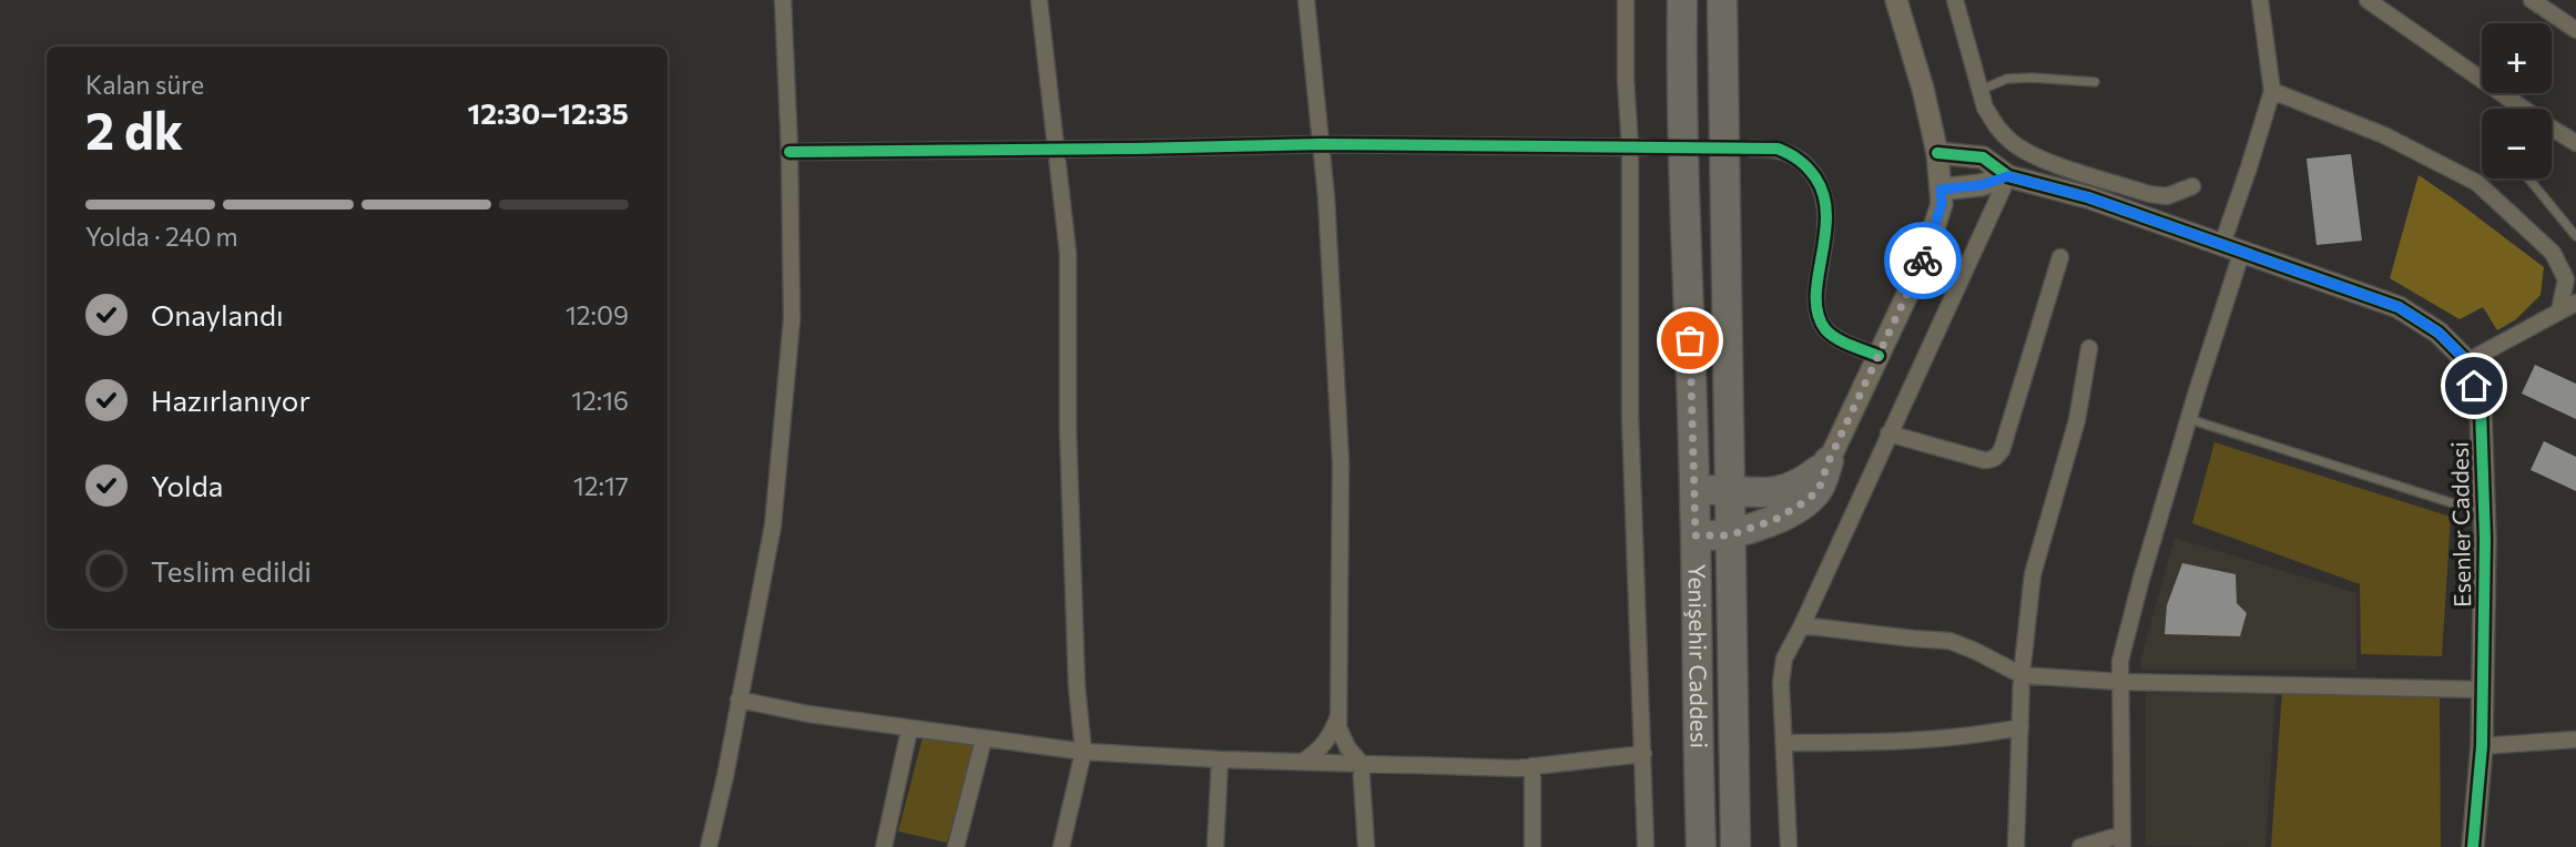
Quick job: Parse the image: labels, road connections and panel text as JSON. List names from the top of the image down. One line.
{"streets":{"highway":["Yenişehir Caddesi"],"street":["Esenler Caddesi"]},"page":{"map_buttons":["+","−"],"heading":["2 dk","Kalan süre","12:30–12:35"],"bar":"Yolda · 240 m","list":[["Onaylandı","12:09"],["Hazırlanıyor","12:16"],["Yolda","12:17"],"Teslim edildi"]}}
